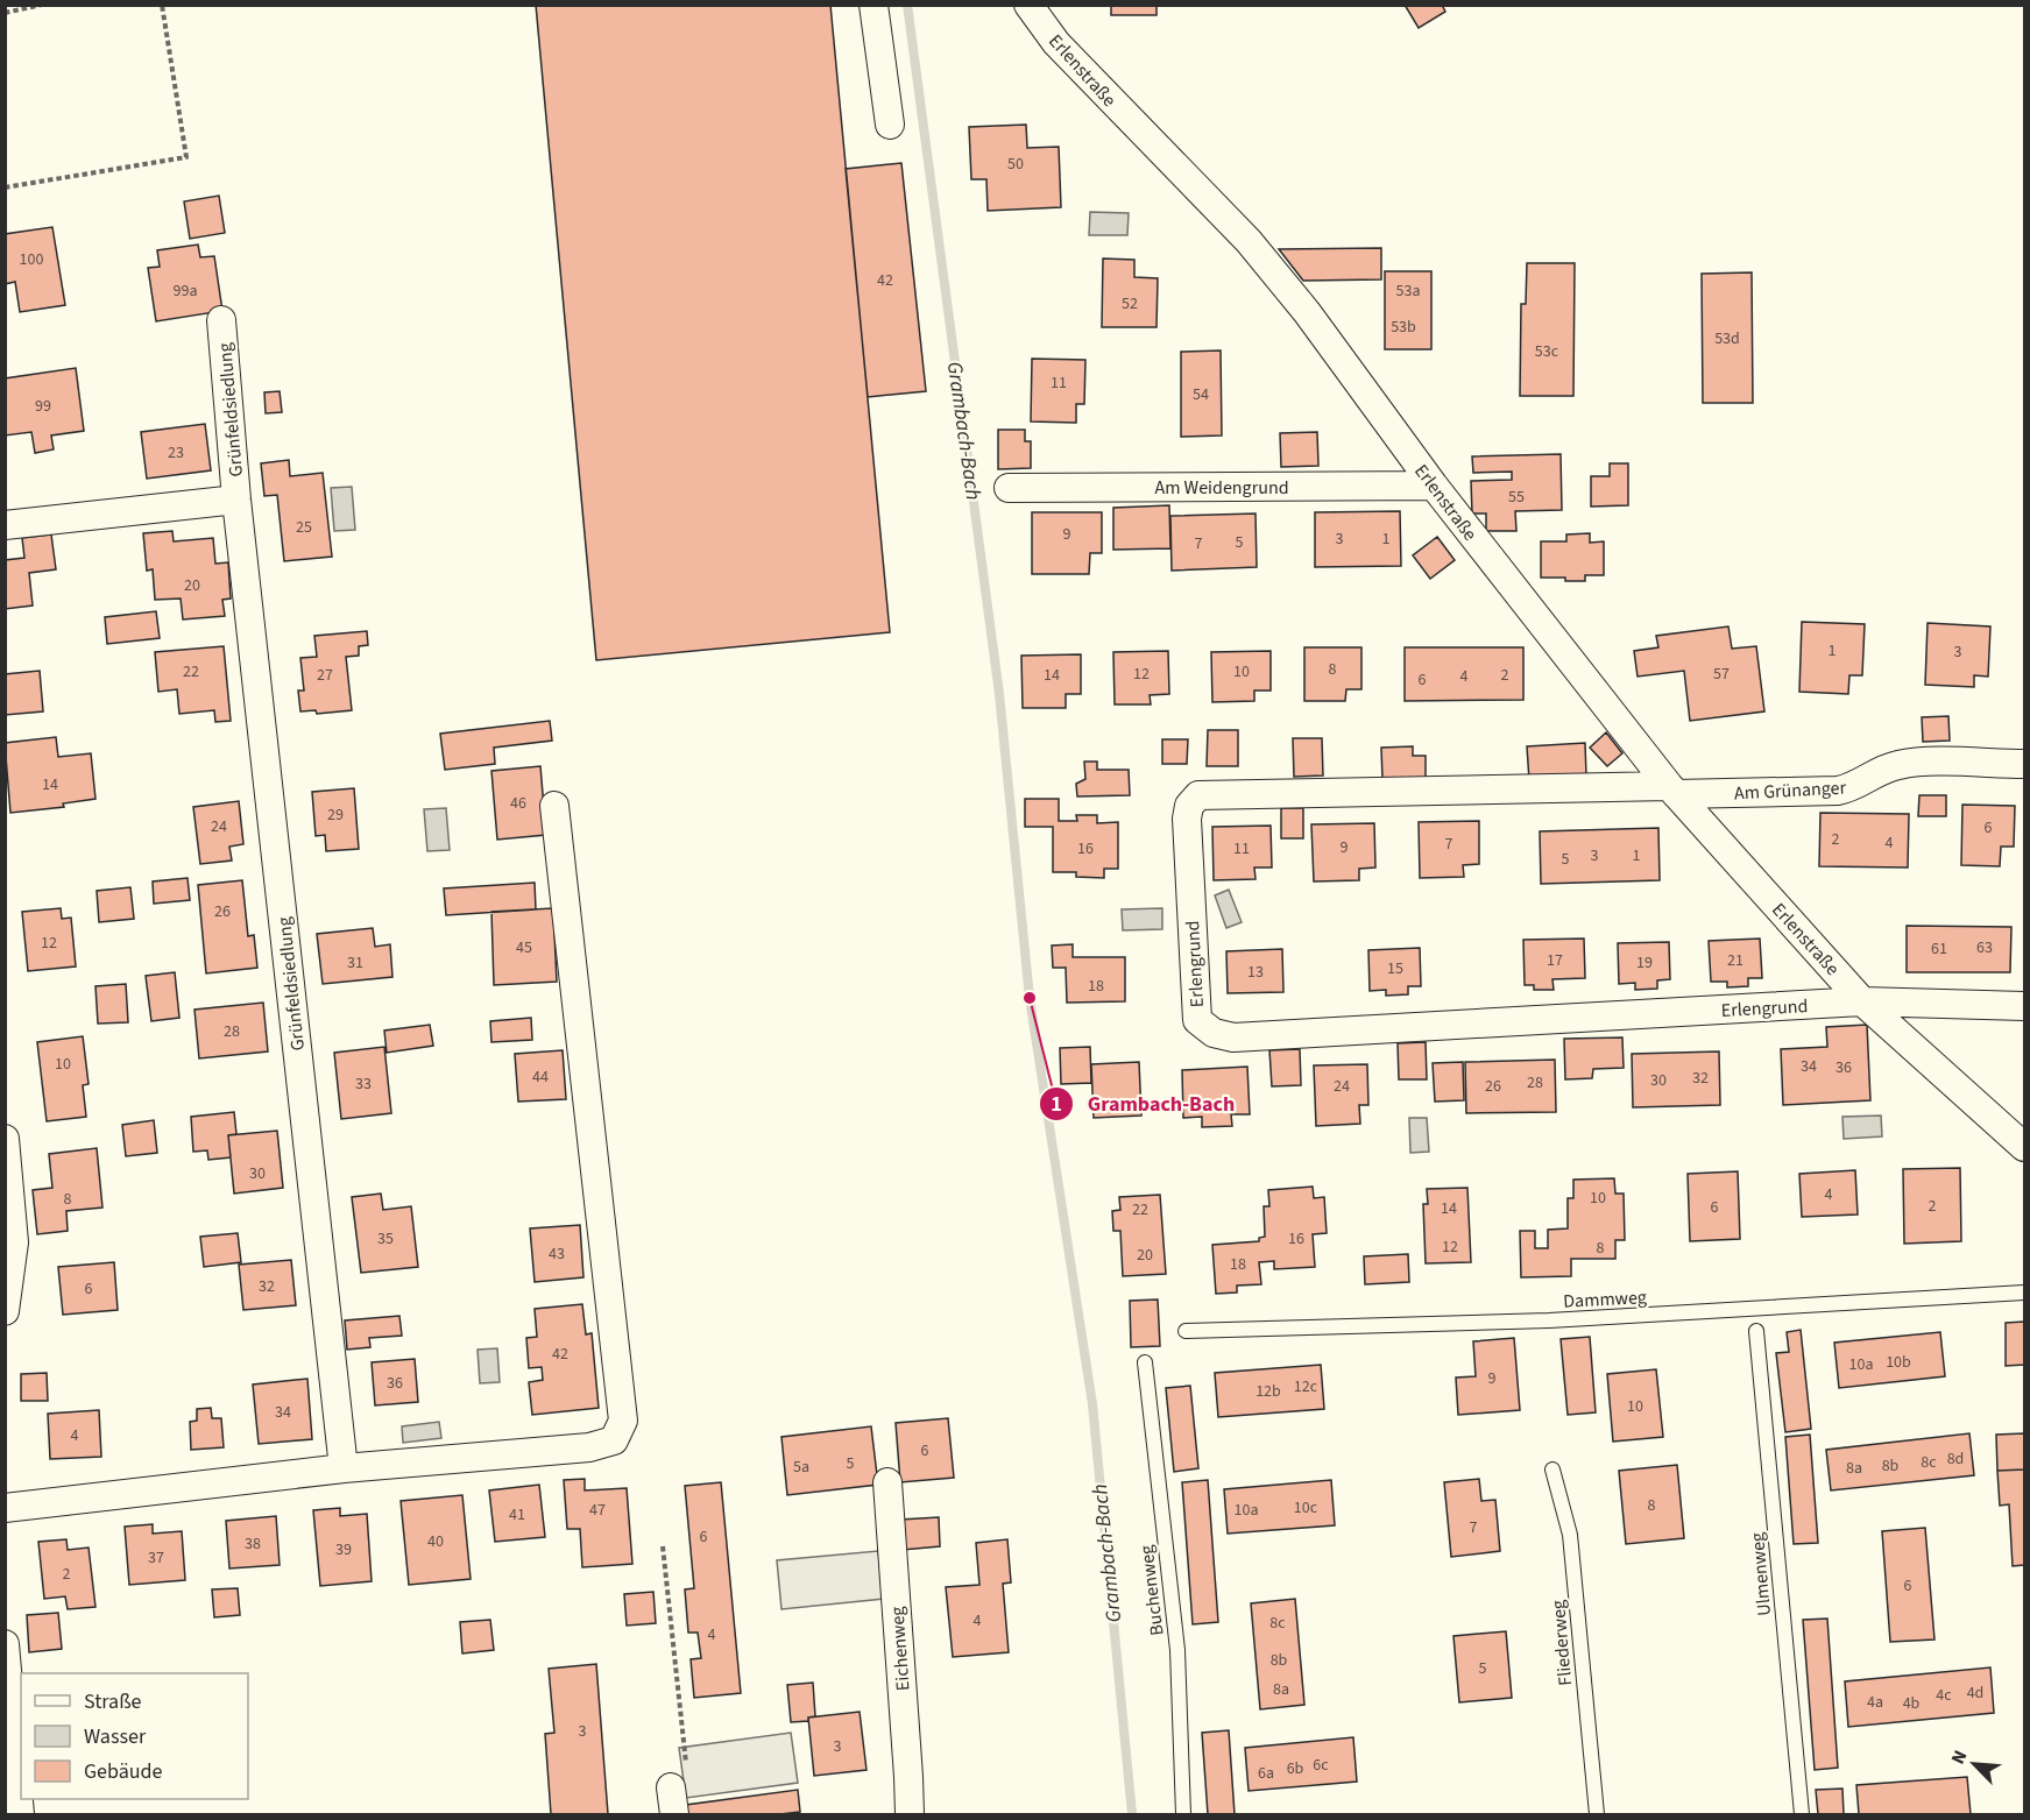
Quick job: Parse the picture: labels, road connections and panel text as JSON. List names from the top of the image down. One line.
{"streets":{"street":["Erlenstraße","Grünfeldsiedlung","Am Weidengrund","Am Grünanger","Erlengrund","Eichenweg"],"lane":["Dammweg","Ulmenweg","Buchenweg","Fliederweg"]},"crossings":[["Erlenstraße","Am Weidengrund"],["Erlenstraße","Am Grünanger"],["Erlenstraße","Erlengrund"],["Am Grünanger","Erlengrund"]],"water":["Grambach-Bach"],"places":["Grambach-Bach"],"house_numbers":["50","100","42","99a","53a","52","53b","53d","53c","11","54","99","23","55","25","9","3","1","5","7","20","1","3","8","22","10","12","57","27","14","2","4","6","14","46","29","24","6","2","4","7","9","16","11","3","1","5","26","12","45","63","61","17","21","31","19","15","13","18","28","10","34","36","44","32","30","28","33","24","26","30","4","10","8","2","6","14","22","35","16","12","8","43","20","18","32","6","42","10b","10a","9","36","12c","12b","10","34","4","6","8d","8c","5","8b","5a","8a","8","10c","47","10a","41","7","6","40","38","39","37","2","6","4","8c","4","8b","5","8a","4d","4c","4a","4b","3","3","6c","6b","6a"],"legend":["Straße","Wasser","Gebäude"],"north":"top left"}
